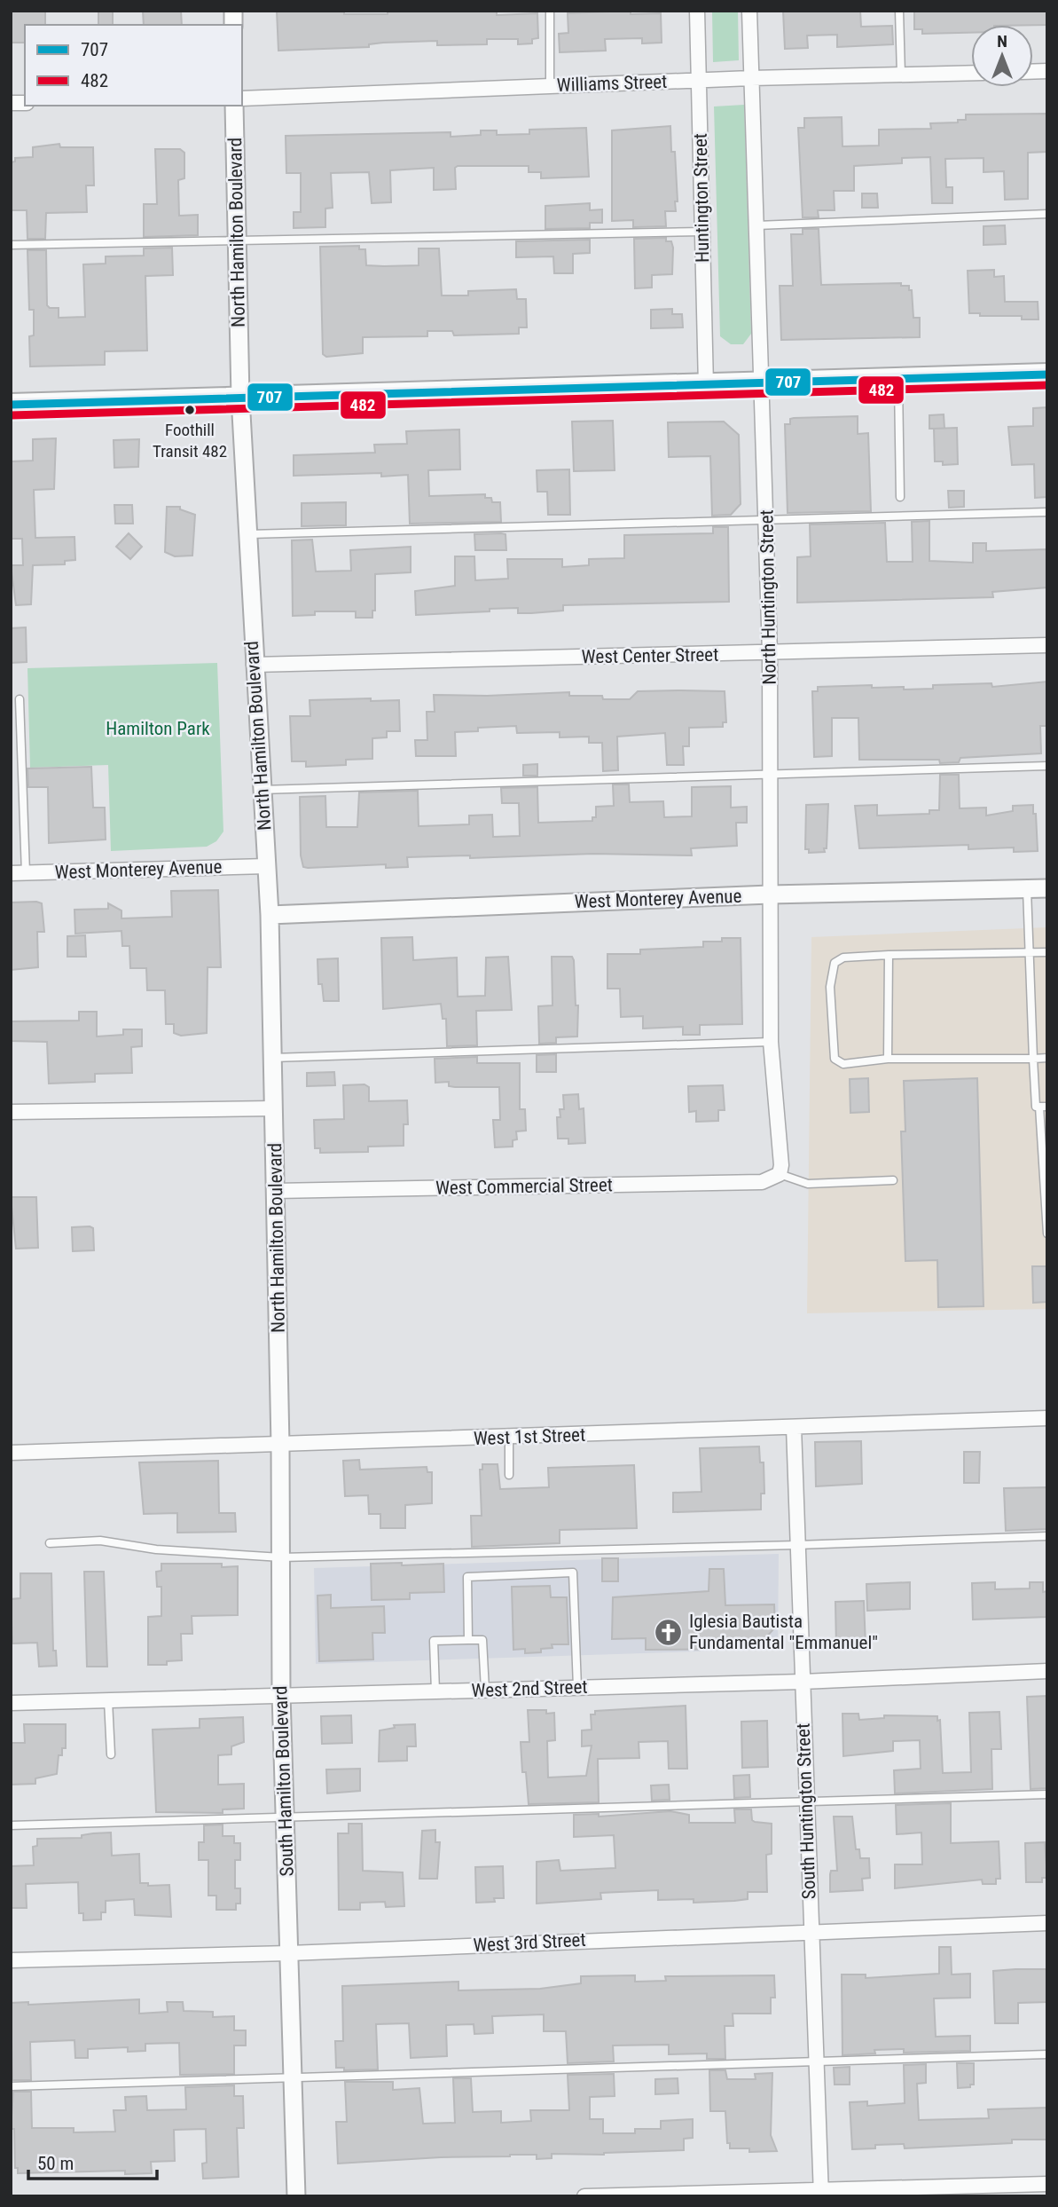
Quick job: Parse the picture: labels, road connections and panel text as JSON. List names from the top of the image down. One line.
{"streets":{"street":["Williams Street","Huntington Street","North Hamilton Boulevard","North Huntington Street","West Center Street","West Monterey Avenue","West Commercial Street","West 1st Street","West 2nd Street","South Hamilton Boulevard","South Huntington Street","West 3rd Street"]},"crossings":[["Williams Street","Huntington Street"],["Williams Street","North Huntington Street"],["North Hamilton Boulevard","West Center Street"],["North Hamilton Boulevard","West Monterey Avenue"],["North Hamilton Boulevard","West Commercial Street"],["North Hamilton Boulevard","South Hamilton Boulevard"],["North Huntington Street","West Center Street"],["North Huntington Street","West Monterey Avenue"],["North Huntington Street","West Commercial Street"],["West 1st Street","South Hamilton Boulevard"],["West 1st Street","South Huntington Street"],["West 2nd Street","South Hamilton Boulevard"],["West 2nd Street","South Huntington Street"],["South Hamilton Boulevard","West 3rd Street"],["South Huntington Street","West 3rd Street"]],"parks":["Hamilton Park"],"places":{"other":["Foothill Transit 482"],"church":["Iglesia Bautista Fundamental \"Emmanuel\""]},"lines":["transit line 707","transit line 482"],"legend":["707","482"],"scale_bar":"50 m","north":"top"}
